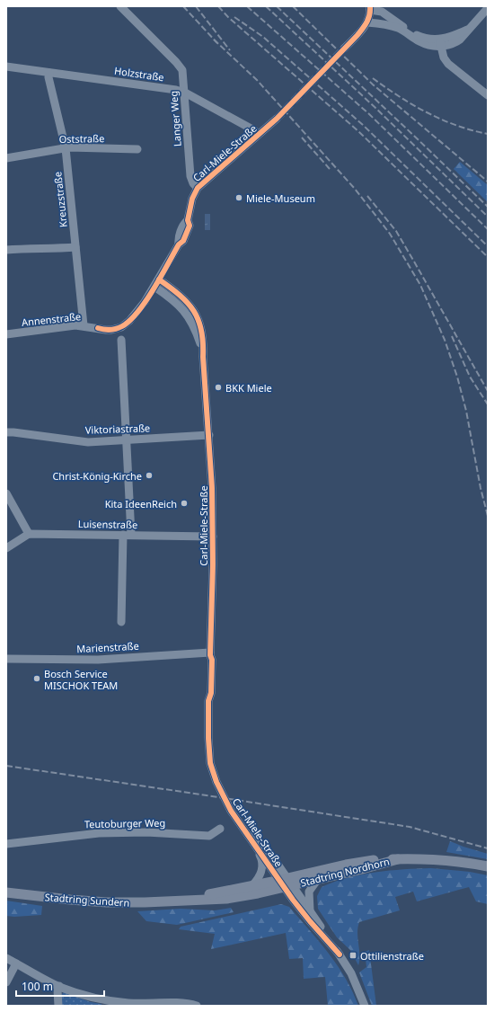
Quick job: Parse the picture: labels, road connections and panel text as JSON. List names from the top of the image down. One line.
{"streets":{"main road":["Stadtring Nordhorn","Stadtring Sundern"],"street":["Holzstraße","Langer Weg","Oststraße","Carl-Miele-Straße","Kreuzstraße","Annenstraße","Viktoriastraße","Luisenstraße","Marienstraße","Teutoburger Weg"]},"crossings":[["Holzstraße","Langer Weg"],["Holzstraße","Carl-Miele-Straße"],["Holzstraße","Kreuzstraße"],["Langer Weg","Carl-Miele-Straße"],["Oststraße","Kreuzstraße"],["Carl-Miele-Straße","Annenstraße"],["Carl-Miele-Straße","Viktoriastraße"],["Carl-Miele-Straße","Luisenstraße"],["Carl-Miele-Straße","Marienstraße"],["Carl-Miele-Straße","Stadtring Nordhorn"],["Carl-Miele-Straße","Stadtring Sundern"],["Kreuzstraße","Annenstraße"],["Stadtring Nordhorn","Stadtring Sundern"]],"places":{"other":["Miele-Museum","BKK Miele","Christ-König-Kirche","Kita IdeenReich","Bosch Service MISCHOK TEAM"],"transit":["Ottilienstraße"]},"scale_bar":"100 m"}
